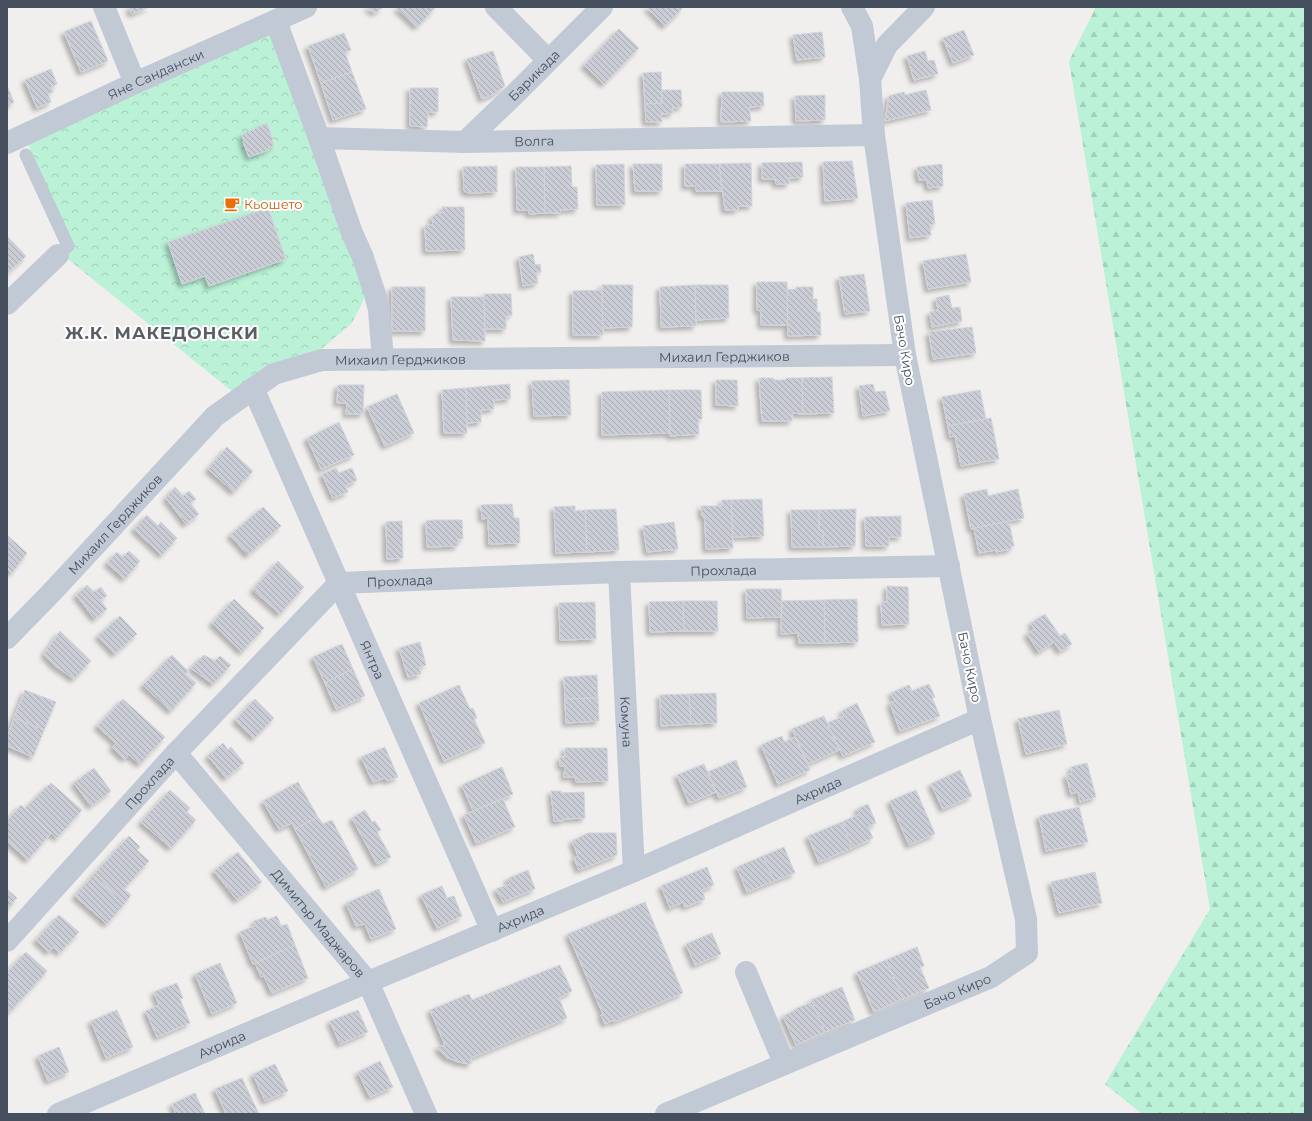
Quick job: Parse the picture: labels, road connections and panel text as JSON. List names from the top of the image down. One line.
{"streets":{"street":["Яне Сандански","Барикада","Волга","Бачо Киро","Михаил Герджиков","Прохлада","Янтра","Комуна","Ахрида","Димитър Маджаров"]},"crossings":[["Барикада","Волга"],["Волга","Бачо Киро"],["Бачо Киро","Михаил Герджиков"],["Бачо Киро","Прохлада"],["Бачо Киро","Ахрида"],["Михаил Герджиков","Янтра"],["Прохлада","Янтра"],["Прохлада","Комуна"],["Прохлада","Димитър Маджаров"],["Янтра","Ахрида"],["Комуна","Ахрида"],["Ахрида","Димитър Маджаров"]],"districts":["Ж.К. МАКЕДОНСКИ"],"places":{"cafe":["Кьошето"]}}
